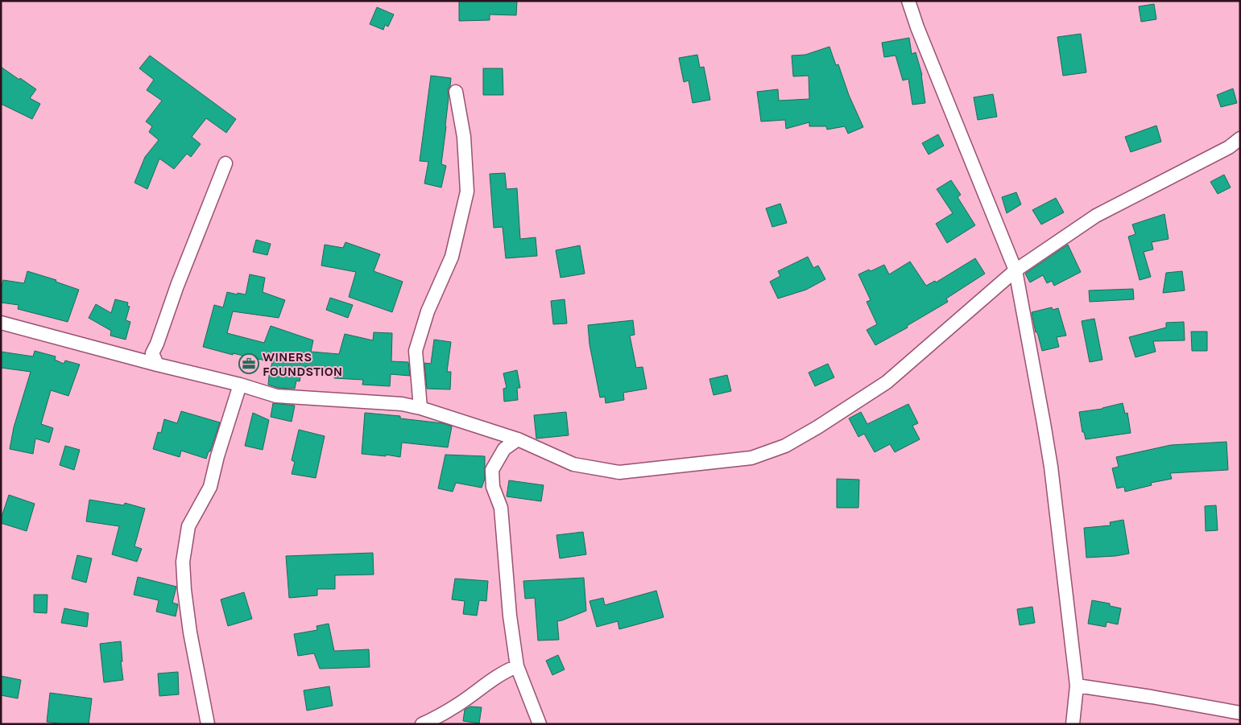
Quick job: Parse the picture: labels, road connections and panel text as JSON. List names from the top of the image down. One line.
{"places":{"office":["WINERS FOUNDSTION"]}}
